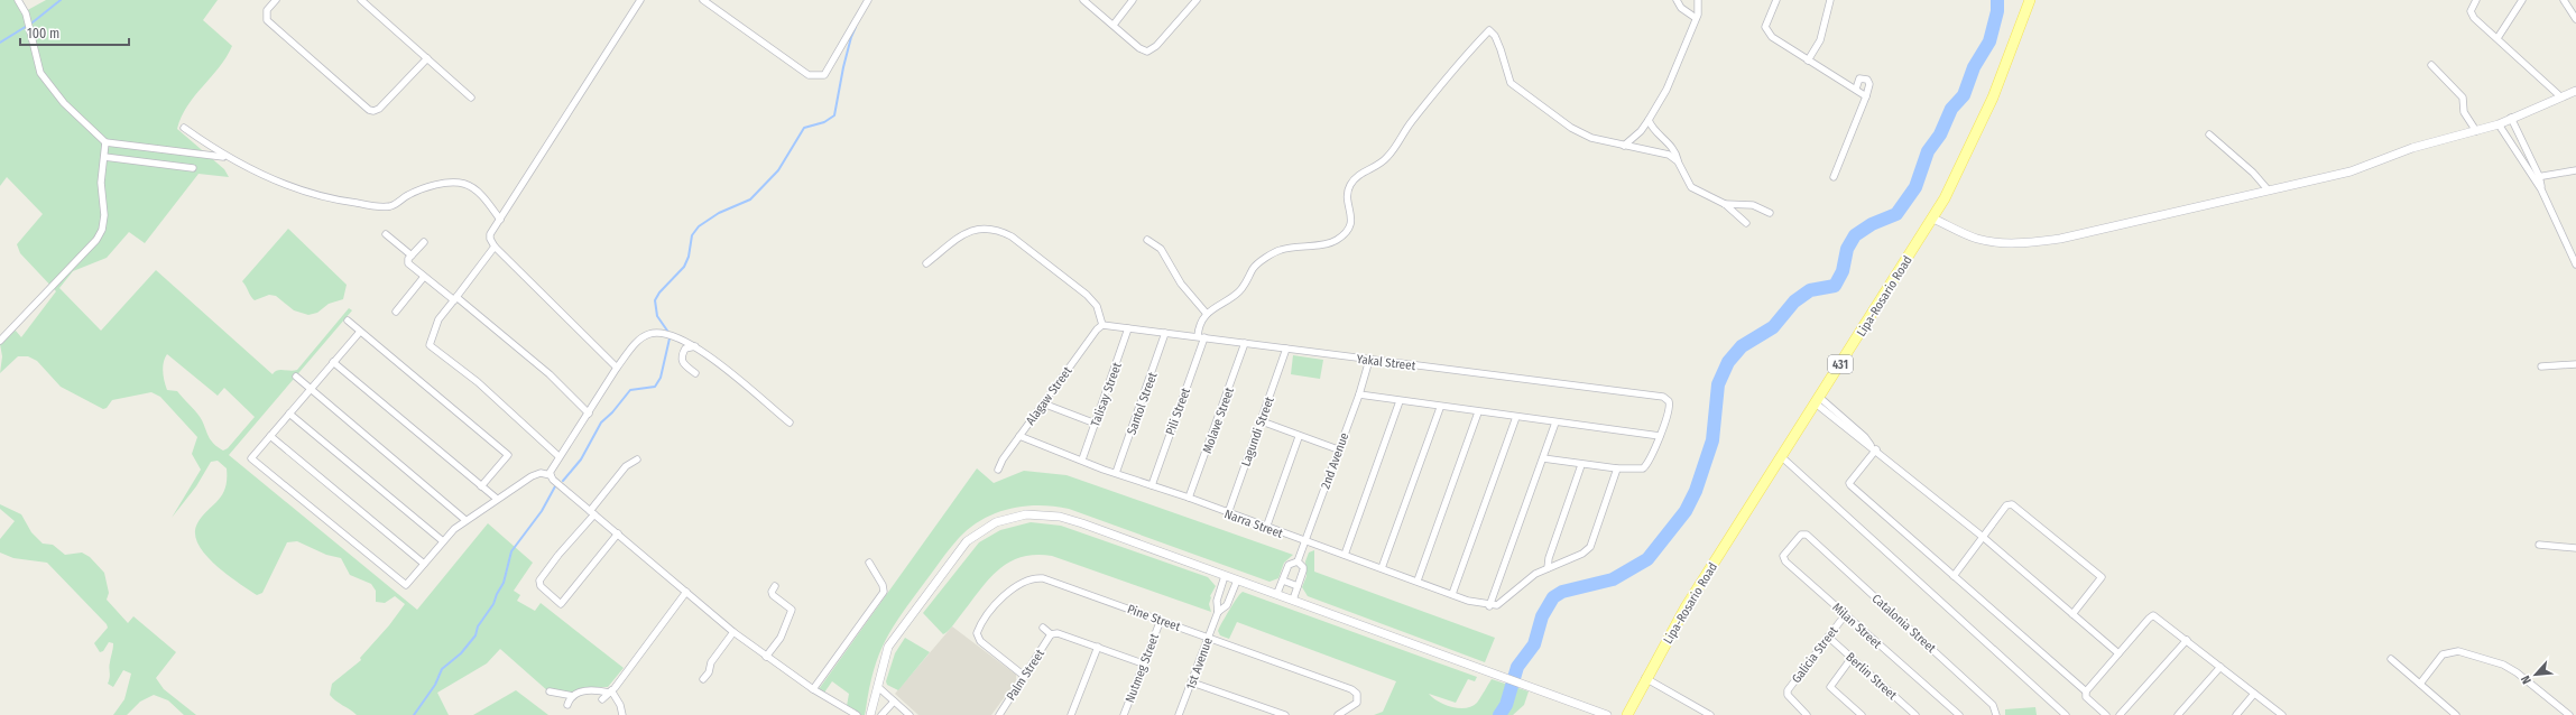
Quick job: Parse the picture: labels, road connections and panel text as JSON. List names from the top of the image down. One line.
{"streets":{"main road":["Lipa-Rosario Road","431"],"street":["Yakal Street","Talisay Street","Alagaw Street","Santol Street","Pili Street","Molave Street","Lagundi Street","2nd Avenue","Narra Street","Pine Street","Catalonia Street","Milan Street","Galicia Street","1st Avenue","Nutmeg Street","Palm Street","Berlin Street"]},"crossings":[["Yakal Street","Talisay Street"],["Yakal Street","Alagaw Street"],["Yakal Street","Santol Street"],["Yakal Street","Pili Street"],["Yakal Street","Molave Street"],["Yakal Street","Lagundi Street"],["Yakal Street","2nd Avenue"],["Talisay Street","Narra Street"],["Alagaw Street","Narra Street"],["Santol Street","Narra Street"],["Pili Street","Narra Street"],["Molave Street","Narra Street"],["Lagundi Street","Narra Street"],["2nd Avenue","Narra Street"],["Pine Street","1st Avenue"],["Pine Street","Nutmeg Street"],["Pine Street","Palm Street"],["Catalonia Street","Milan Street"],["Milan Street","Galicia Street"],["Galicia Street","Berlin Street"]],"scale_bar":"100 m","north":"bottom left"}
